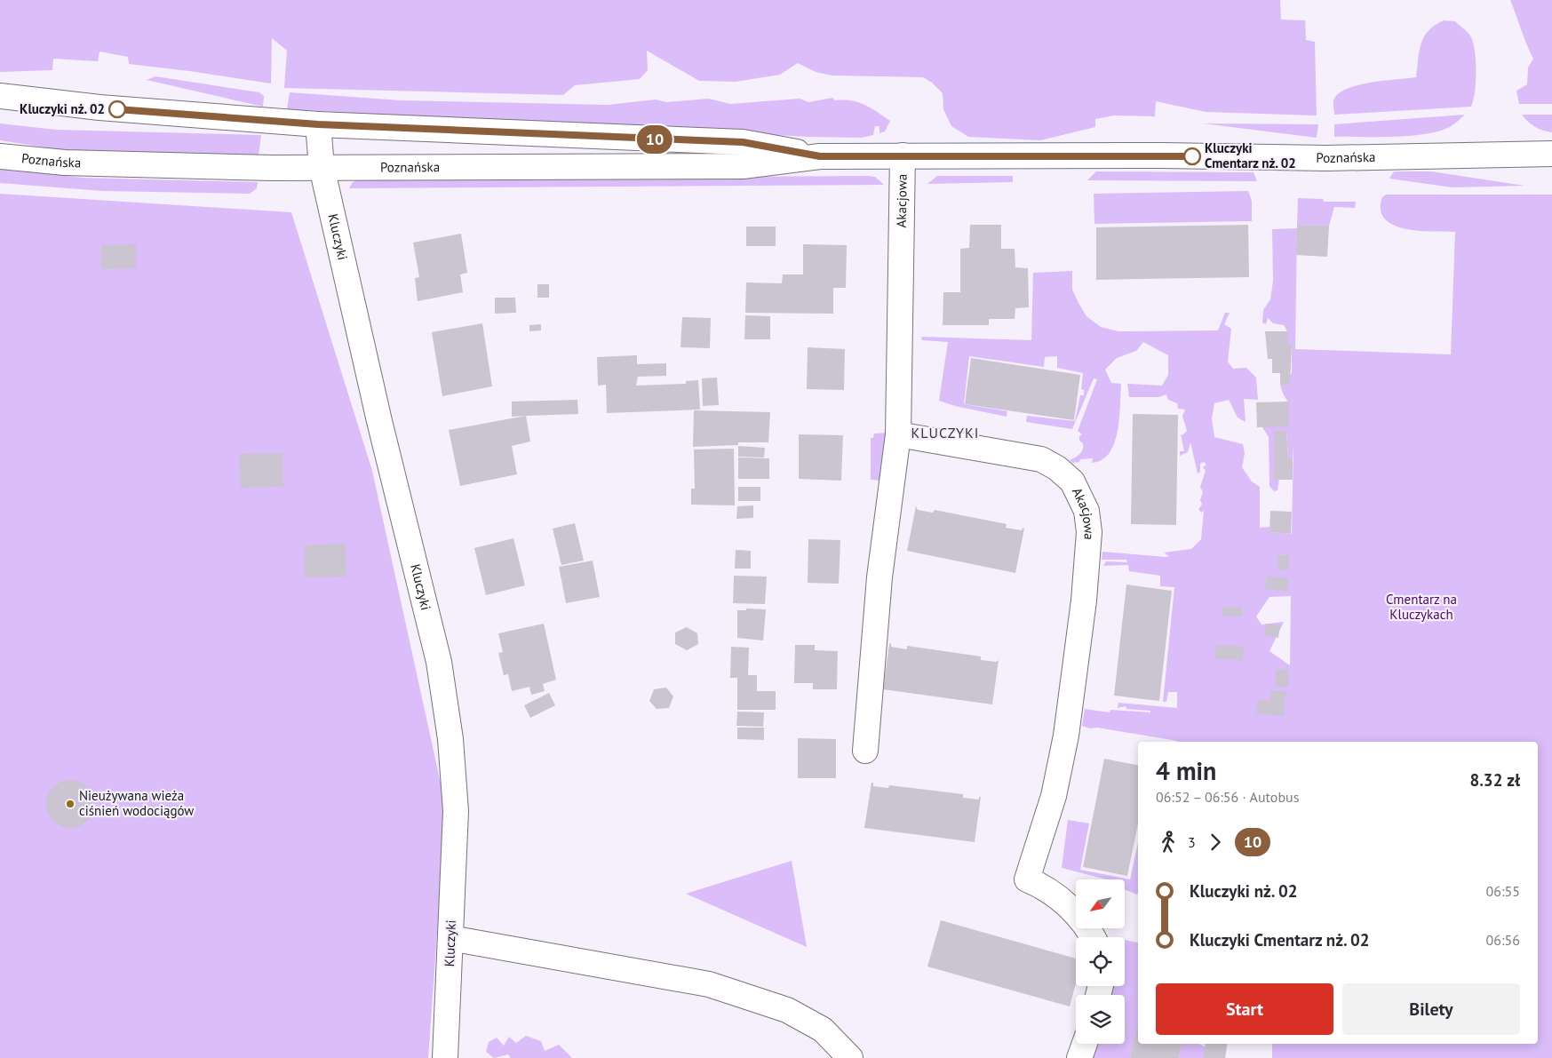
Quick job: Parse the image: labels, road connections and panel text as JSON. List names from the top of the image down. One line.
{"streets":{"street":["Poznańska","Akacjowa","Kluczyki"]},"crossings":[["Poznańska","Akacjowa"],["Poznańska","Kluczyki"]],"districts":["KLUCZYKI"],"parks":["Cmentarz na Kluczykach"],"places":["Kluczyki nż. 02","Kluczyki Cmentarz nż. 02","Nieużywana wieża ciśnień wodociągów"],"lines":["bus line 10"],"north":"bottom left","page":{"on_map":"10","heading":["4 min","06:52 – 06:56 · Autobus","8.32 zł"],"legs":["3","10"],"list":[{"name":"Kluczyki nż. 02","value":"06:55"},{"name":"Kluczyki Cmentarz nż. 02","value":"06:56"}],"buttons":["Start","Bilety"]}}
